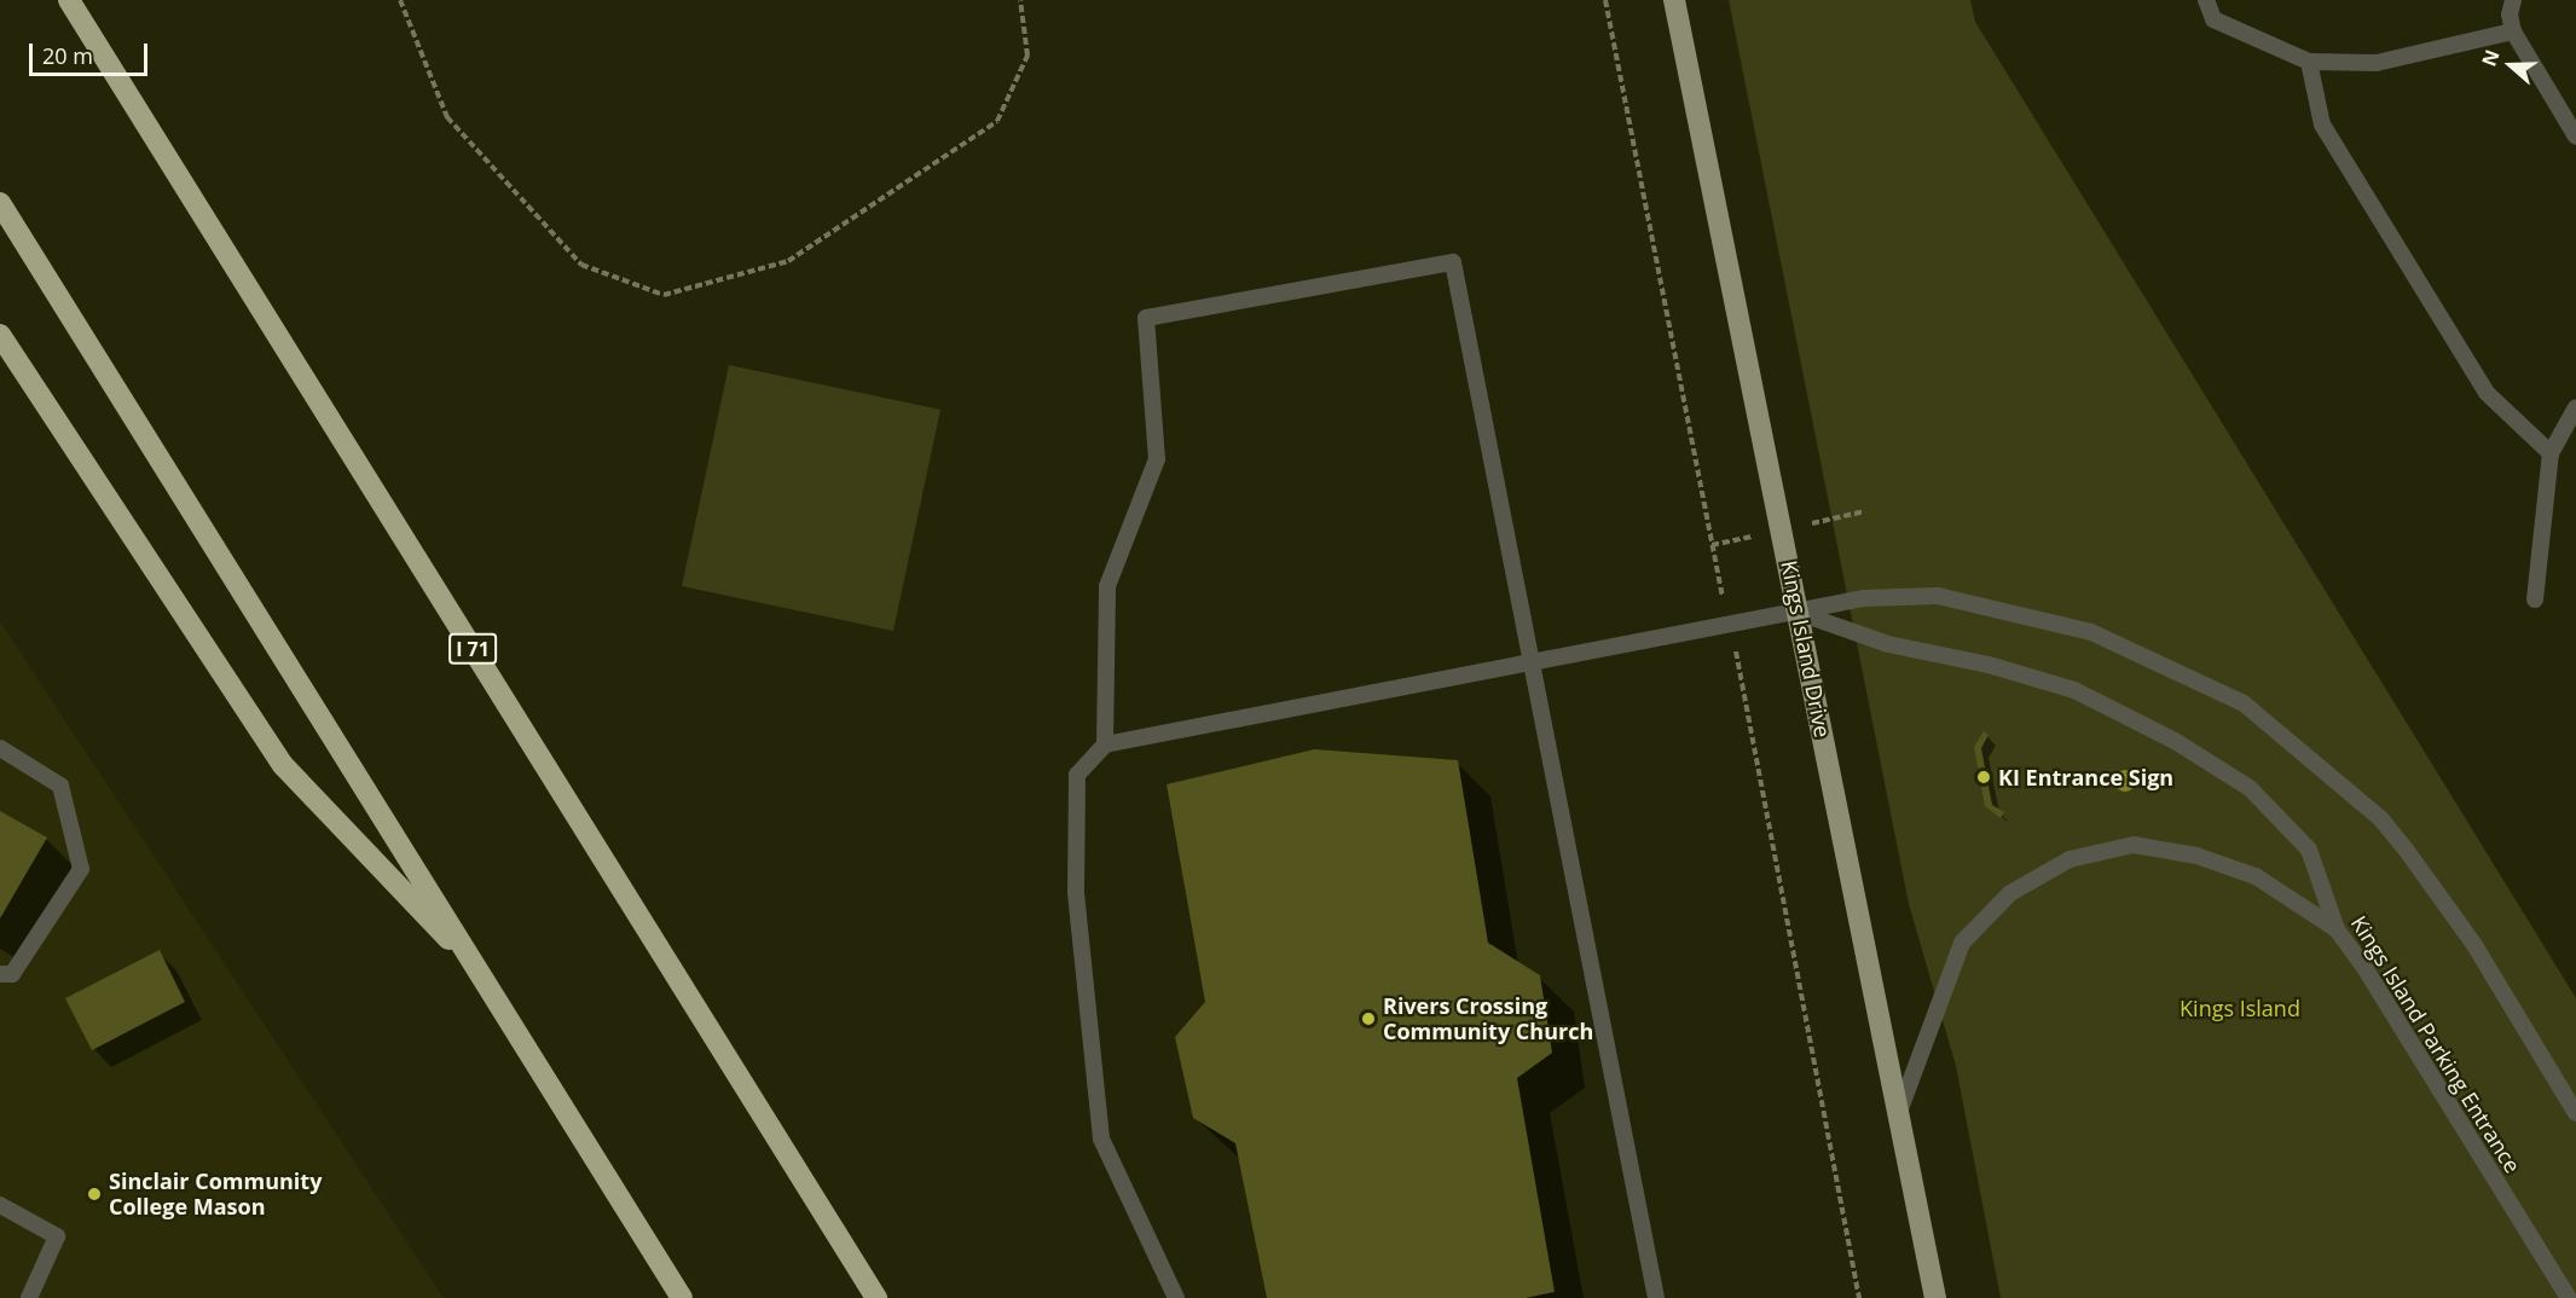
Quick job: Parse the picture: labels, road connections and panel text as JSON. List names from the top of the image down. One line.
{"streets":{"highway":["I 71"],"main road":["Kings Island Drive"],"lane":["Kings Island Parking Entrance"]},"crossings":[["Kings Island Drive","Kings Island Parking Entrance"]],"parks":["Kings Island"],"places":["KI Entrance Sign","Rivers Crossing Community Church","Sinclair Community College Mason"],"scale_bar":"20 m","north":"left"}
